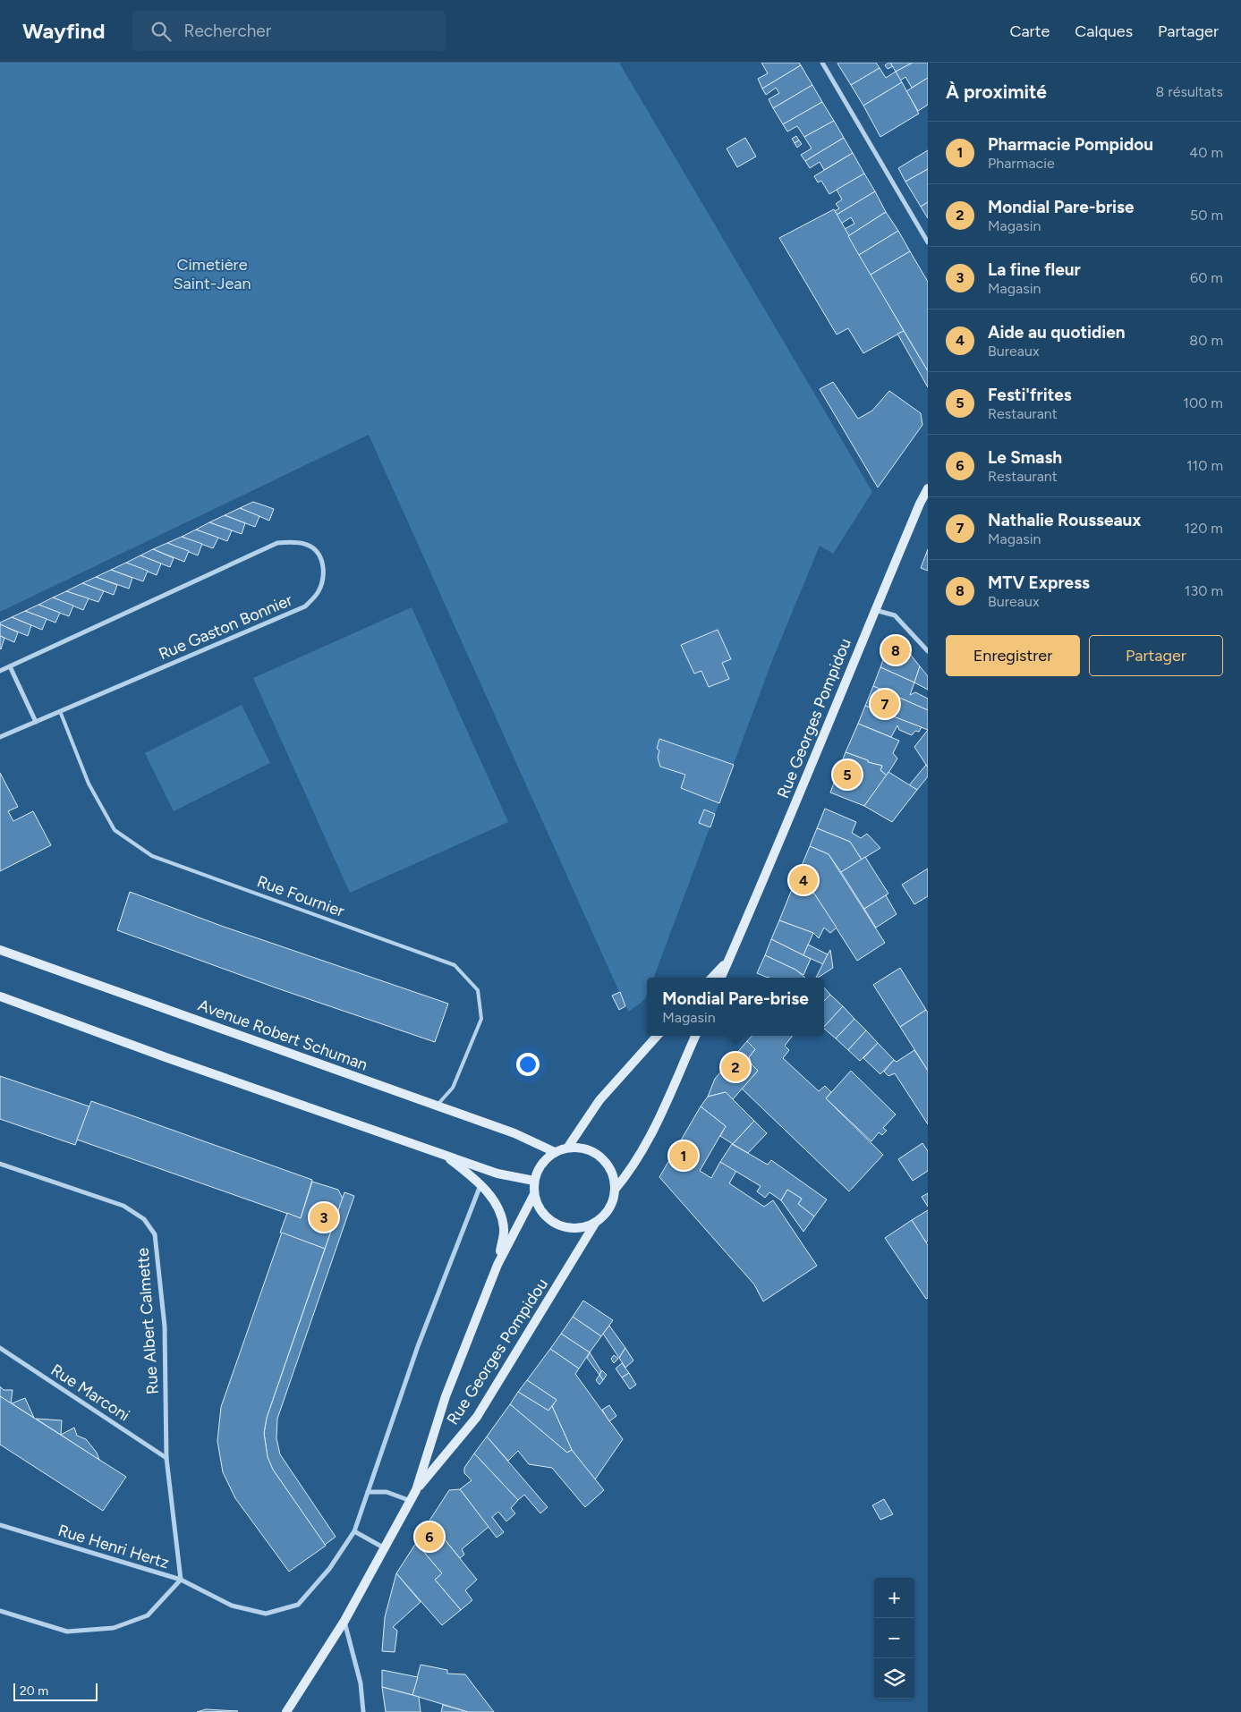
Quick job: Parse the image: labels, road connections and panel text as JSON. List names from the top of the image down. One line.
{"streets":{"main road":["Rue Georges Pompidou","Avenue Robert Schuman"],"street":["Rue Gaston Bonnier","Rue Albert Calmette","Rue Marconi","Rue Henri Hertz"],"lane":["Rue Fournier"]},"crossings":[["Rue Gaston Bonnier","Rue Fournier"],["Rue Georges Pompidou","Avenue Robert Schuman"],["Rue Fournier","Avenue Robert Schuman"],["Rue Albert Calmette","Rue Marconi"],["Rue Albert Calmette","Rue Henri Hertz"]],"parks":["Cimetière Saint-Jean"],"scale_bar":"20 m","page":{"header":"Wayfind","search":"Rechercher","nav":["Carte","Calques","Partager"],"heading":["À proximité","8 résultats"],"list":[{"mark":"1","name":"Pharmacie Pompidou","note":"Pharmacie","value":"40 m"},{"mark":"2","name":"Mondial Pare-brise","note":"Magasin","value":"50 m"},{"mark":"3","name":"La fine fleur","note":"Magasin","value":"60 m"},{"mark":"4","name":"Aide au quotidien","note":"Bureaux","value":"80 m"},{"mark":"5","name":"Festi'frites","note":"Restaurant","value":"100 m"},{"mark":"6","name":"Le Smash","note":"Restaurant","value":"110 m"},{"mark":"7","name":"Nathalie Rousseaux","note":"Magasin","value":"120 m"},{"mark":"8","name":"MTV Express","note":"Bureaux","value":"130 m"}],"buttons":["Enregistrer","Partager"],"pins":["8","7","5","4","2","1","3","6"],"popup":["Mondial Pare-brise","Magasin"],"map_buttons":["+","−"],"scale":"20 m"}}
